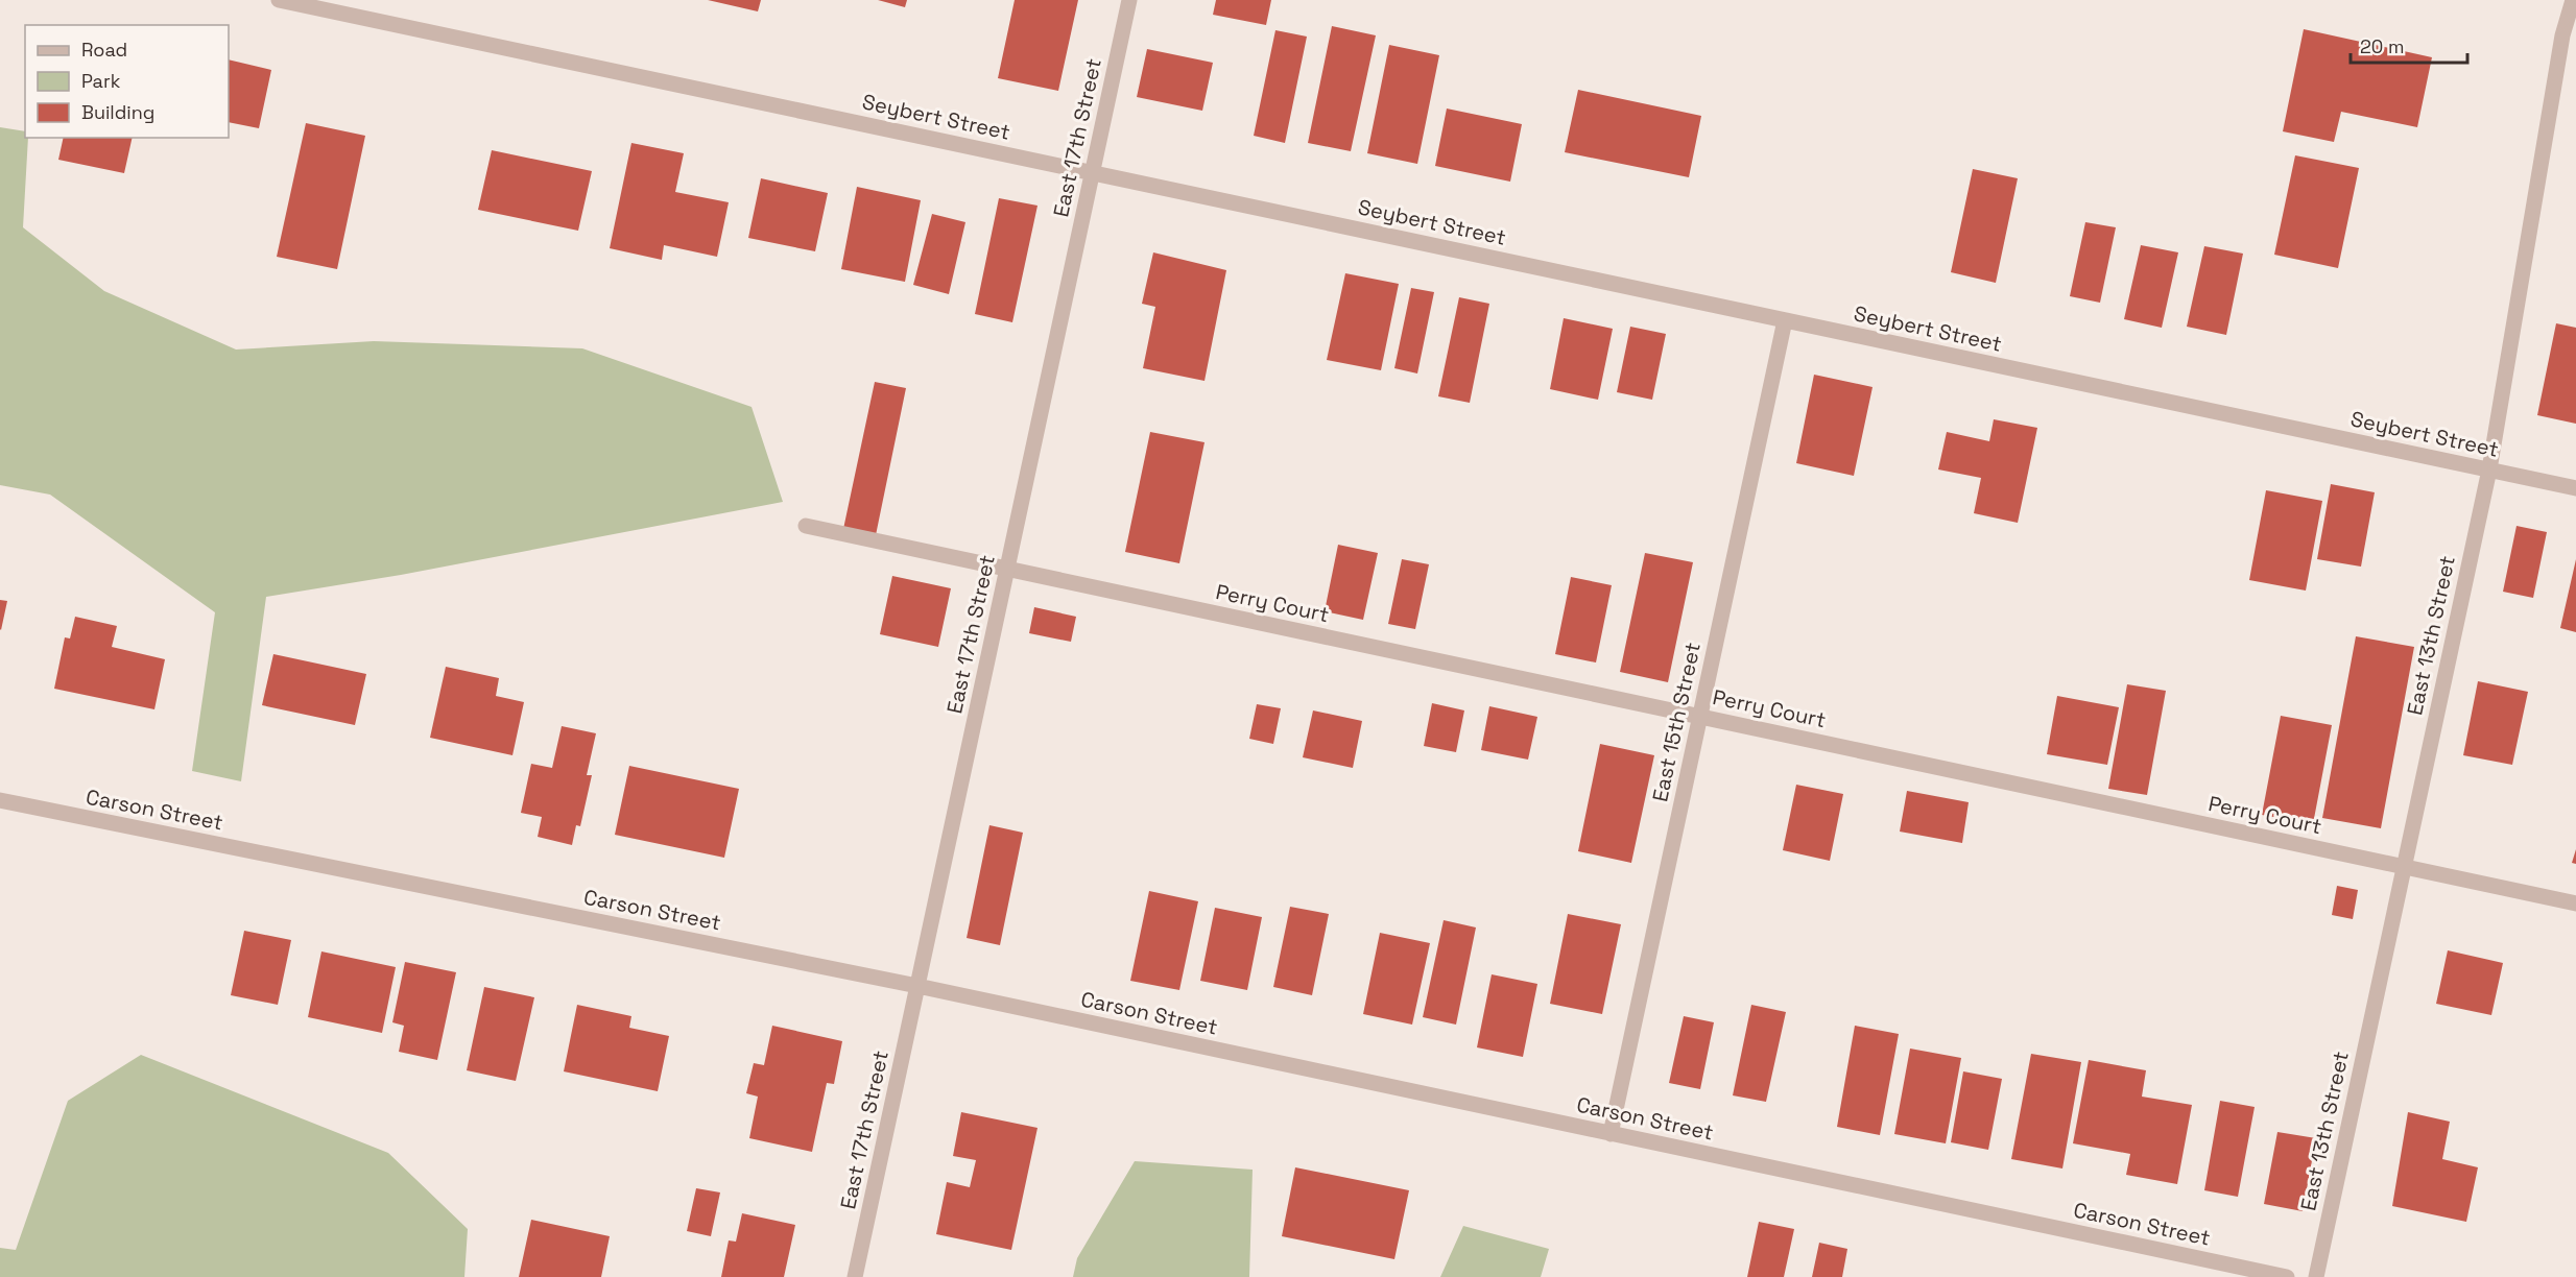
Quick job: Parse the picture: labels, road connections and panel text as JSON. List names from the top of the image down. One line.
{"streets":{"street":["Seybert Street","East 17th Street","Perry Court","East 13th Street","East 15th Street","Carson Street"]},"crossings":[["Seybert Street","East 17th Street"],["Seybert Street","East 13th Street"],["Seybert Street","East 15th Street"],["East 17th Street","Perry Court"],["East 17th Street","Carson Street"],["Perry Court","East 13th Street"],["Perry Court","East 15th Street"],["East 15th Street","Carson Street"]],"legend":["Road","Park","Building"],"scale_bar":"20 m"}
